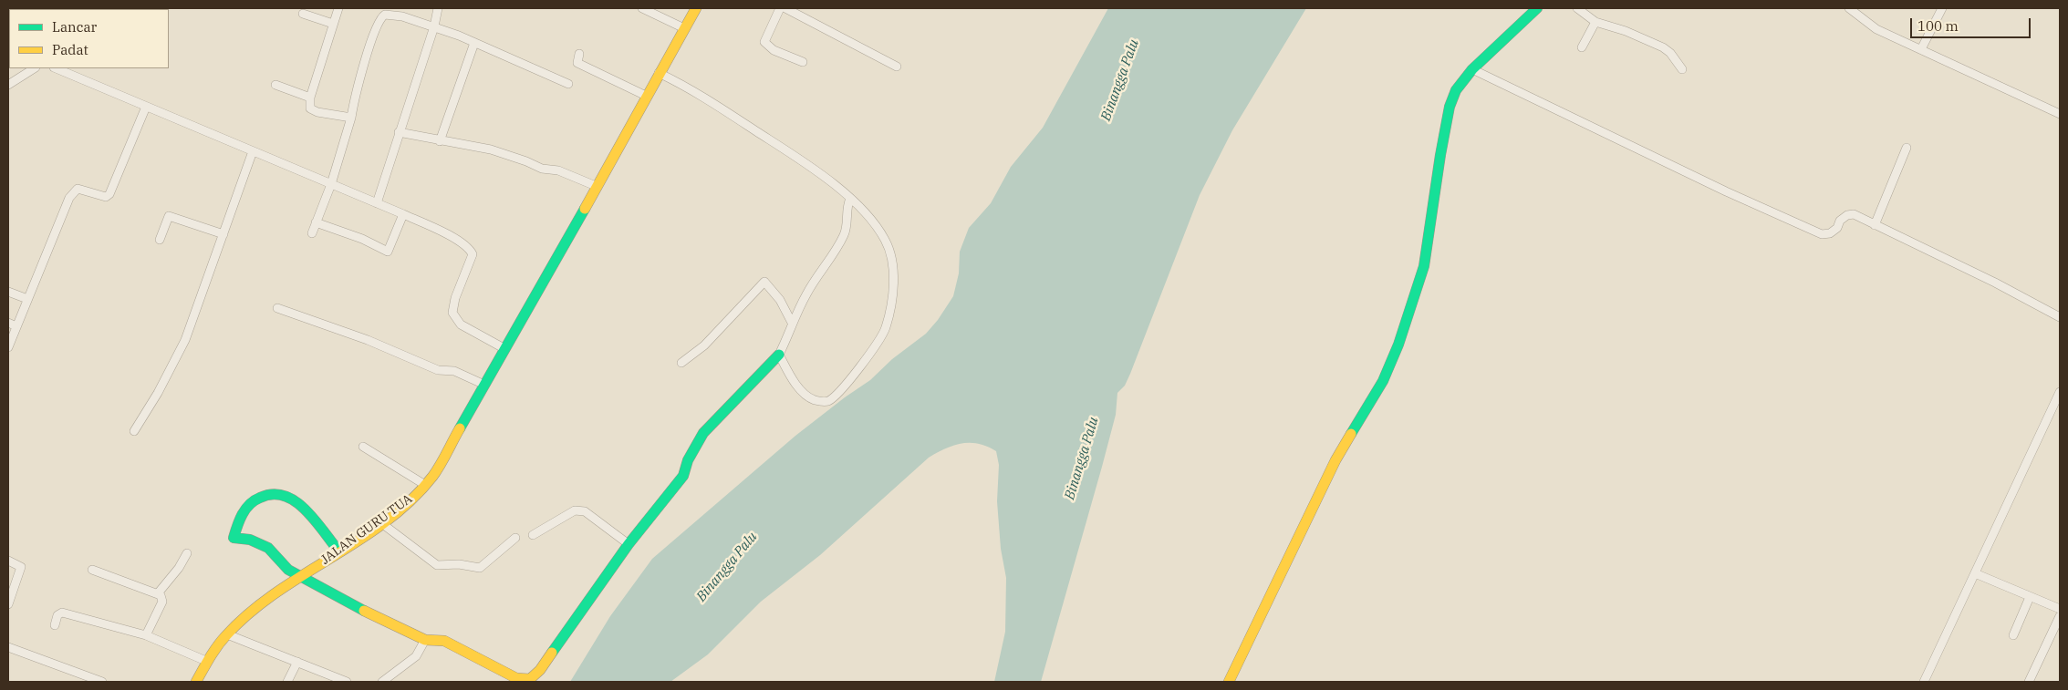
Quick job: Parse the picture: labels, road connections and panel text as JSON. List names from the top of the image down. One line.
{"streets":{"street":["JALAN GURU TUA"]},"water":["Binangga Palu"],"legend":["Lancar","Padat"],"scale_bar":"100 m"}
